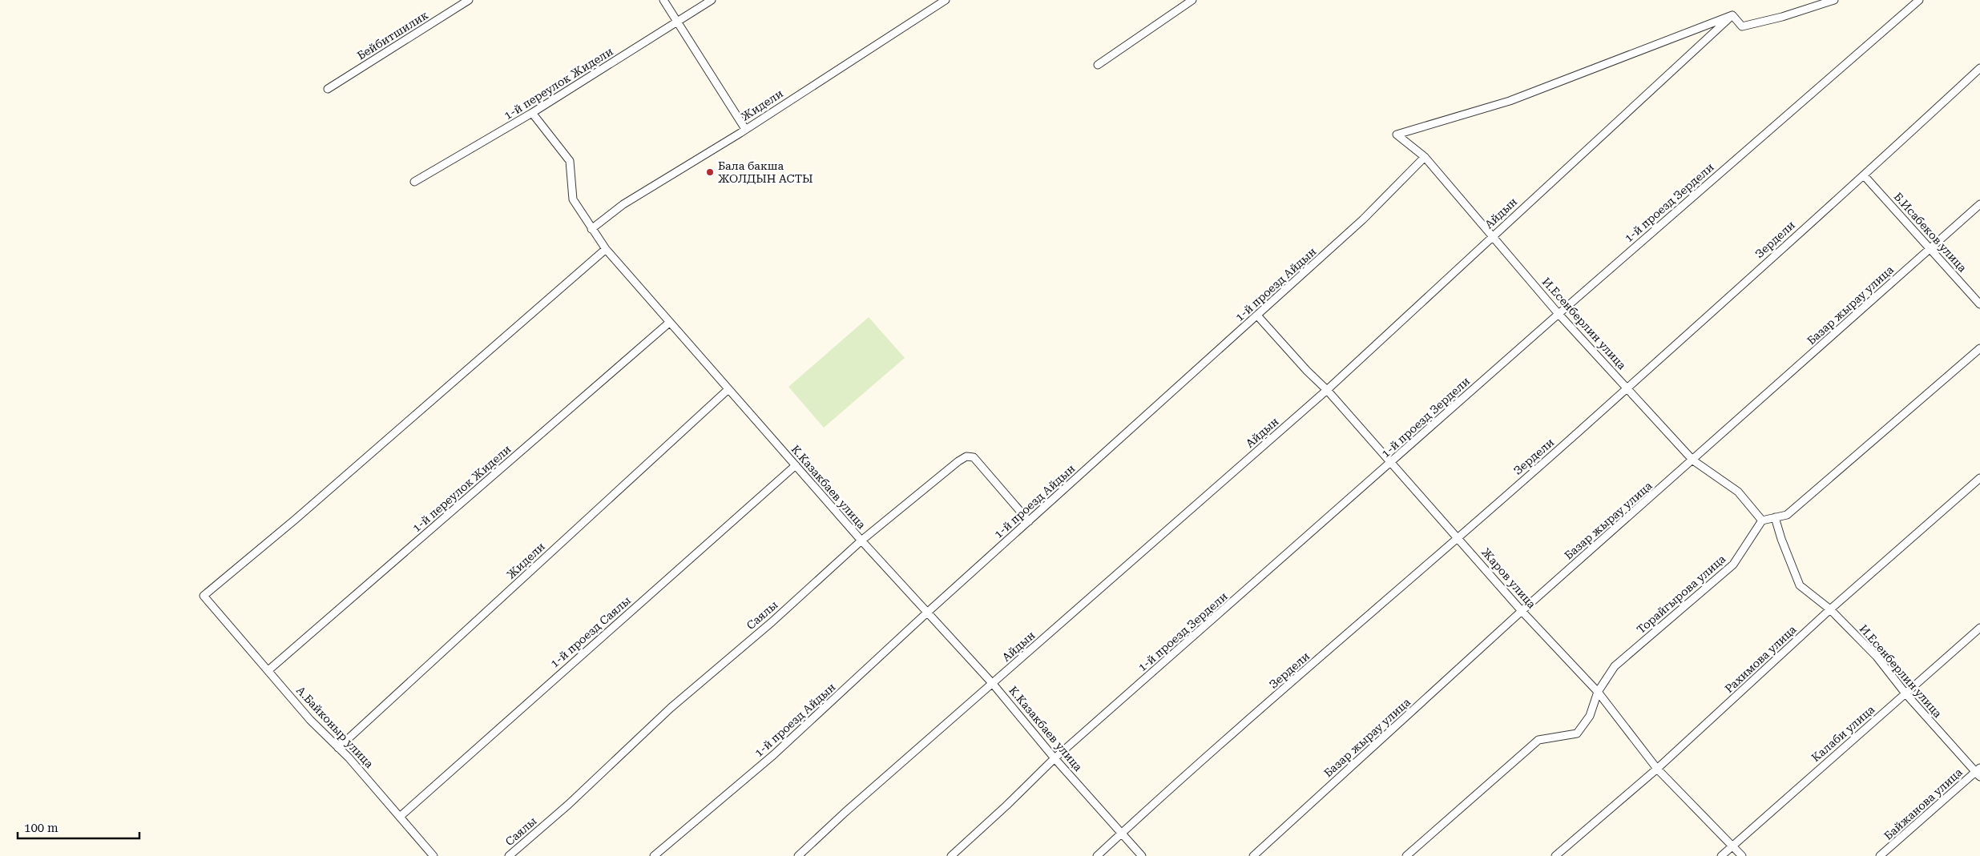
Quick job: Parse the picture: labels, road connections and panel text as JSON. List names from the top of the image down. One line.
{"streets":{"street":["Бейбитшилик","1-й переулок Жидели","Жидели","1-й проезд Зердели","Айдын","Б.Исабеков улица","Зердели","1-й проезд Айдын","Базар жырау улица","И.Есенберлин улица","К.Казакбаев улица","Жаров улица","Торайгырова улица","Саялы","1-й проезд Саялы","Рахимова улица","А.Байконыр улица","Калаби улица","Байжанова улица"]},"crossings":[["1-й переулок Жидели","К.Казакбаев улица"],["1-й переулок Жидели","А.Байконыр улица"],["Жидели","К.Казакбаев улица"],["Жидели","А.Байконыр улица"],["1-й проезд Зердели","И.Есенберлин улица"],["1-й проезд Зердели","К.Казакбаев улица"],["1-й проезд Зердели","Жаров улица"],["Айдын","И.Есенберлин улица"],["Айдын","К.Казакбаев улица"],["Айдын","Жаров улица"],["Б.Исабеков улица","Зердели"],["Б.Исабеков улица","Базар жырау улица"],["Зердели","И.Есенберлин улица"],["Зердели","К.Казакбаев улица"],["Зердели","Жаров улица"],["1-й проезд Айдын","И.Есенберлин улица"],["1-й проезд Айдын","К.Казакбаев улица"],["1-й проезд Айдын","Жаров улица"],["1-й проезд Айдын","Саялы"],["Базар жырау улица","И.Есенберлин улица"],["Базар жырау улица","Жаров улица"],["И.Есенберлин улица","Торайгырова улица"],["И.Есенберлин улица","Рахимова улица"],["И.Есенберлин улица","Калаби улица"],["И.Есенберлин улица","Байжанова улица"],["К.Казакбаев улица","Саялы"],["К.Казакбаев улица","1-й проезд Саялы"],["К.Казакбаев улица","А.Байконыр улица"],["Жаров улица","Торайгырова улица"],["Жаров улица","Рахимова улица"],["Жаров улица","Калаби улица"],["1-й проезд Саялы","А.Байконыр улица"]],"places":["Бала бакша ЖОЛДЫН АСТЫ"],"scale_bar":"100 m"}
